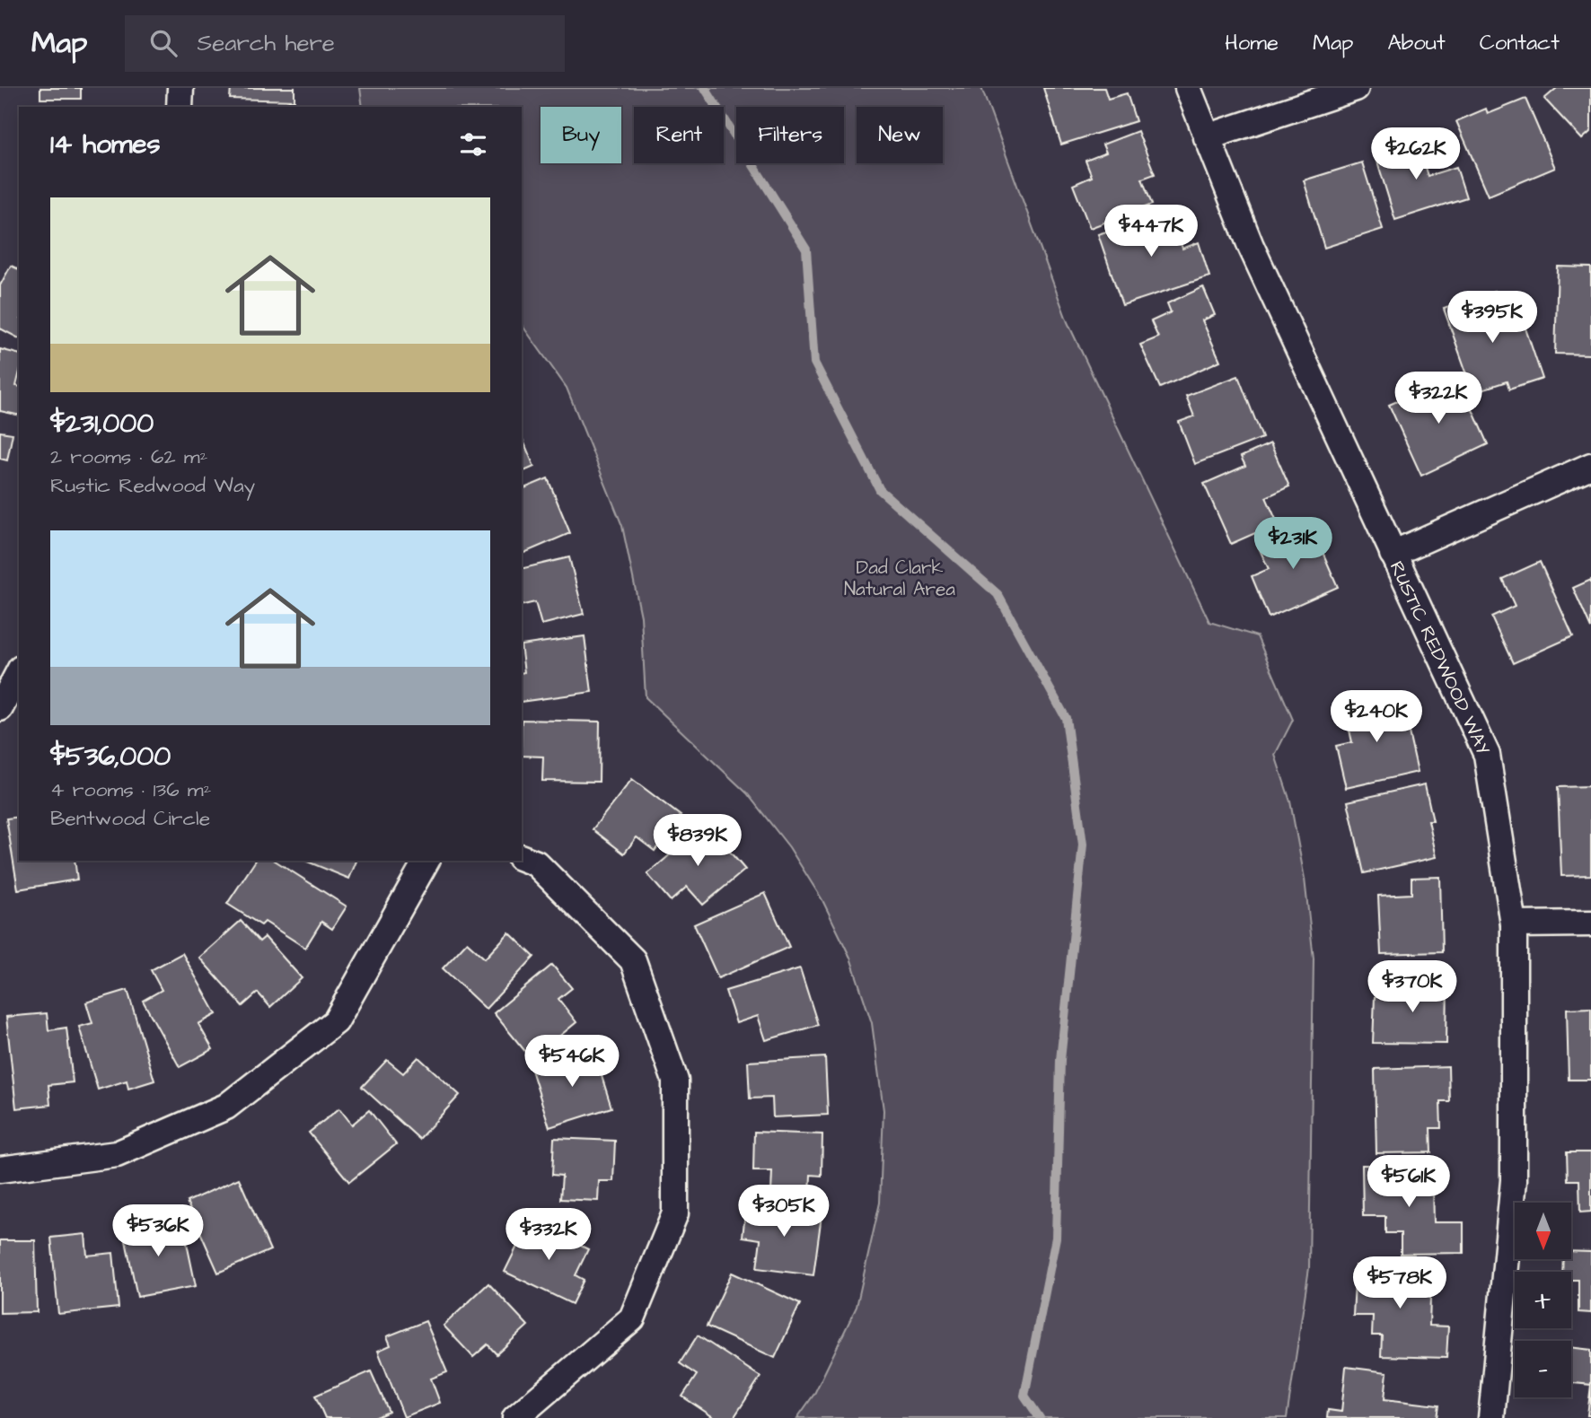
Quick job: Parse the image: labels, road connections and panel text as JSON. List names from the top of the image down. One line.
{"streets":{"street":["RUSTIC REDWOOD WAY"]},"parks":["Dad Clark Natural Area"],"north":"bottom","page":{"header":"Map","search":"Search here","nav":["Home","Map","About","Contact"],"chip":["Buy","Rent","Filters","New"],"heading":"14 homes","price":["$262K","$447K","$395K","$322K","$231K","$240K","$839K","$370K","$546K","$561K","$305K","$536K","$332K","$578K"],"list":[{"name":"$231,000","note":"2 rooms · 62 m² · Rustic Redwood Way"},{"name":"$536,000","note":"4 rooms · 136 m² · Bentwood Circle"}],"map_buttons":["+","−"]}}
